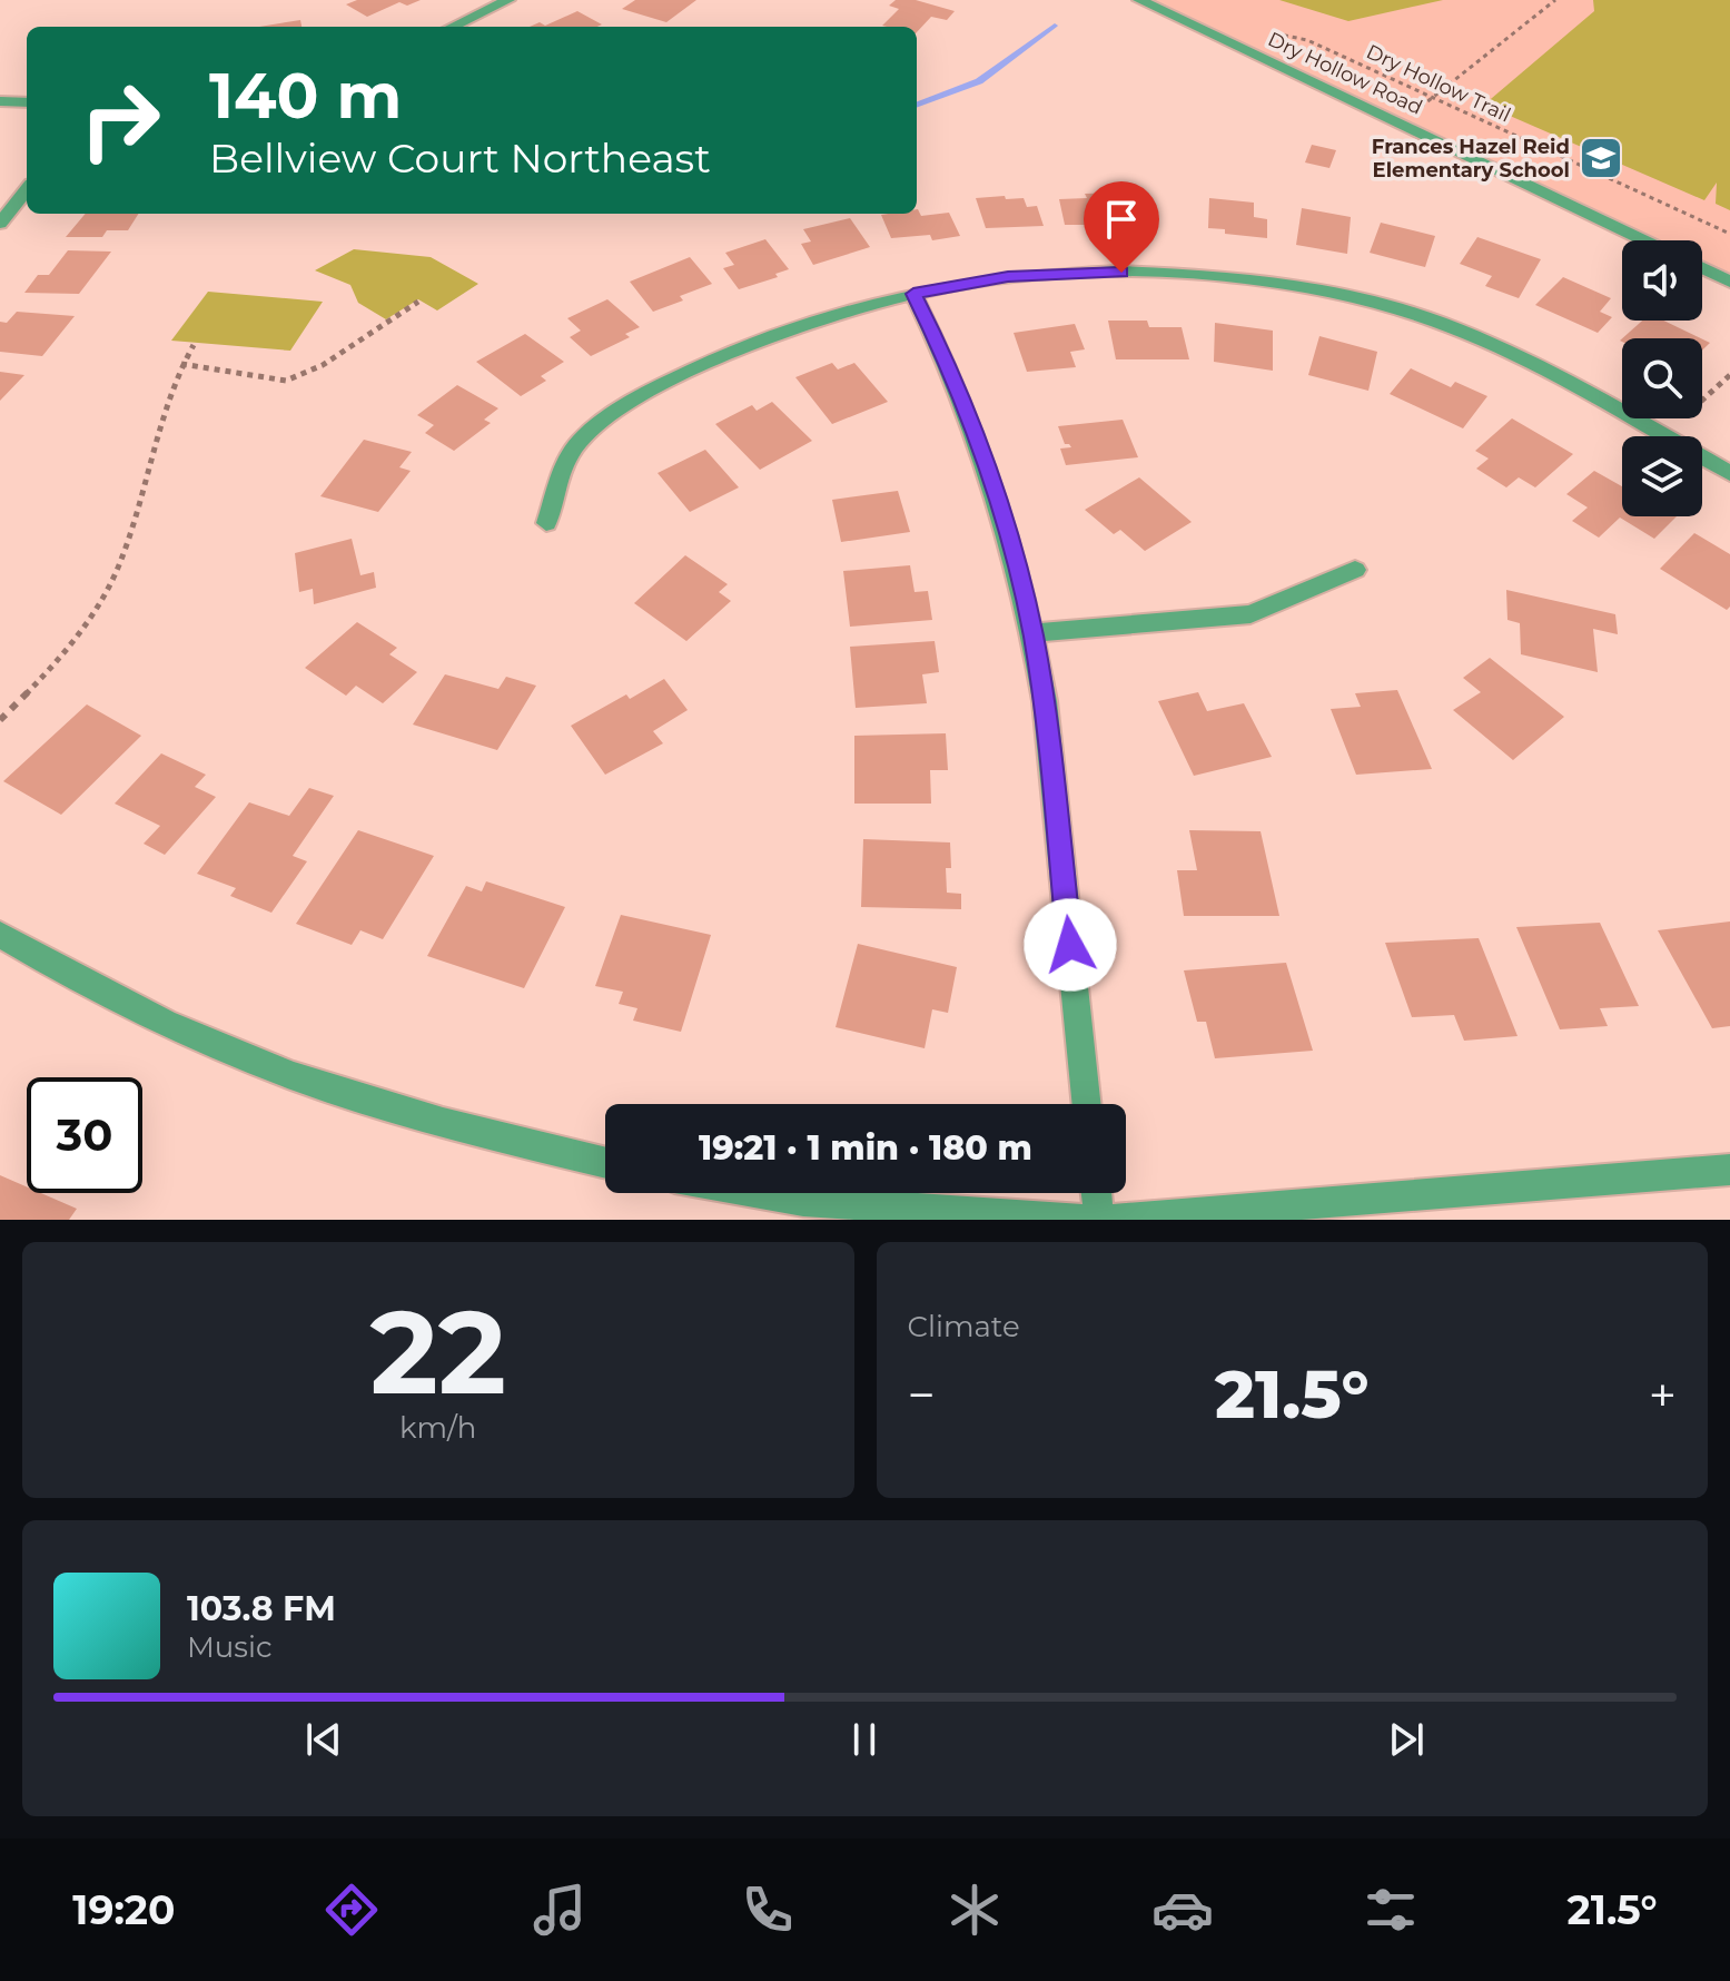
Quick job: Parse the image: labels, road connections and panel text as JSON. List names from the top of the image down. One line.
{"streets":{"street":["Dry Hollow Road"],"path":["Dry Hollow Trail"]},"places":{"school or university":["Frances Hazel Reid Elementary School"]},"page":{"turn":["140 m","Bellview Court Northeast"],"limit":"30","trip":"19:21 · 1 min · 180 m","tile":[["22","km/h"],"Climate"],"heat":["−","21.5°","+"],"song":["103.8 FM","Music"],"tabs":["19:20","21.5°"]}}
